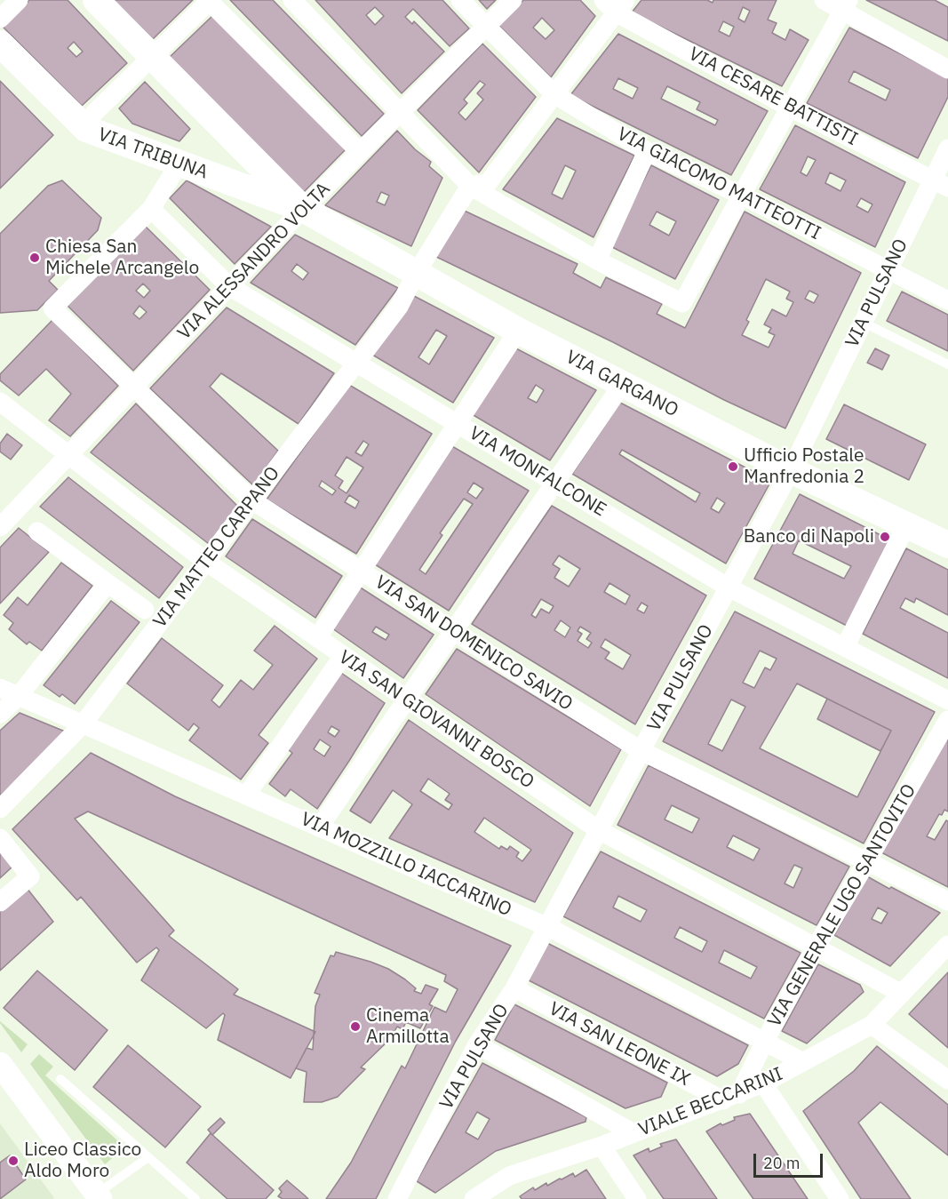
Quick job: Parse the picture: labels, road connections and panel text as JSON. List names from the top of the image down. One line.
{"streets":{"main road":["VIA TRIBUNA","VIA GARGANO"],"street":["VIA CESARE BATTISTI","VIA GIACOMO MATTEOTTI","VIA ALESSANDRO VOLTA","VIA PULSANO","VIA MONFALCONE","VIA MATTEO CARPANO","VIA SAN DOMENICO SAVIO","VIA SAN GIOVANNI BOSCO","VIA MOZZILLO IACCARINO","VIA GENERALE UGO SANTOVITO","VIA SAN LEONE IX","VIALE BECCARINI"]},"crossings":[["VIA CESARE BATTISTI","VIA PULSANO"],["VIA TRIBUNA","VIA ALESSANDRO VOLTA"],["VIA TRIBUNA","VIA GARGANO"],["VIA GIACOMO MATTEOTTI","VIA ALESSANDRO VOLTA"],["VIA GIACOMO MATTEOTTI","VIA PULSANO"],["VIA ALESSANDRO VOLTA","VIA GARGANO"],["VIA ALESSANDRO VOLTA","VIA MONFALCONE"],["VIA ALESSANDRO VOLTA","VIA SAN DOMENICO SAVIO"],["VIA ALESSANDRO VOLTA","VIA SAN GIOVANNI BOSCO"],["VIA PULSANO","VIA GARGANO"],["VIA PULSANO","VIA MONFALCONE"],["VIA PULSANO","VIA SAN DOMENICO SAVIO"],["VIA PULSANO","VIA SAN GIOVANNI BOSCO"],["VIA PULSANO","VIA MOZZILLO IACCARINO"],["VIA PULSANO","VIA SAN LEONE IX"],["VIA GARGANO","VIA MATTEO CARPANO"],["VIA MONFALCONE","VIA MATTEO CARPANO"],["VIA MONFALCONE","VIA SAN DOMENICO SAVIO"],["VIA MATTEO CARPANO","VIA SAN DOMENICO SAVIO"],["VIA MATTEO CARPANO","VIA SAN GIOVANNI BOSCO"],["VIA MATTEO CARPANO","VIA MOZZILLO IACCARINO"],["VIA SAN DOMENICO SAVIO","VIA GENERALE UGO SANTOVITO"],["VIA SAN GIOVANNI BOSCO","VIA GENERALE UGO SANTOVITO"],["VIA SAN GIOVANNI BOSCO","VIALE BECCARINI"],["VIA MOZZILLO IACCARINO","VIA GENERALE UGO SANTOVITO"],["VIA MOZZILLO IACCARINO","VIALE BECCARINI"],["VIA GENERALE UGO SANTOVITO","VIA SAN LEONE IX"],["VIA GENERALE UGO SANTOVITO","VIALE BECCARINI"],["VIA SAN LEONE IX","VIALE BECCARINI"]],"places":["Chiesa San Michele Arcangelo","Ufficio Postale Manfredonia 2","Banco di Napoli","Cinema Armillotta","Liceo Classico Aldo Moro"],"scale_bar":"20 m"}
